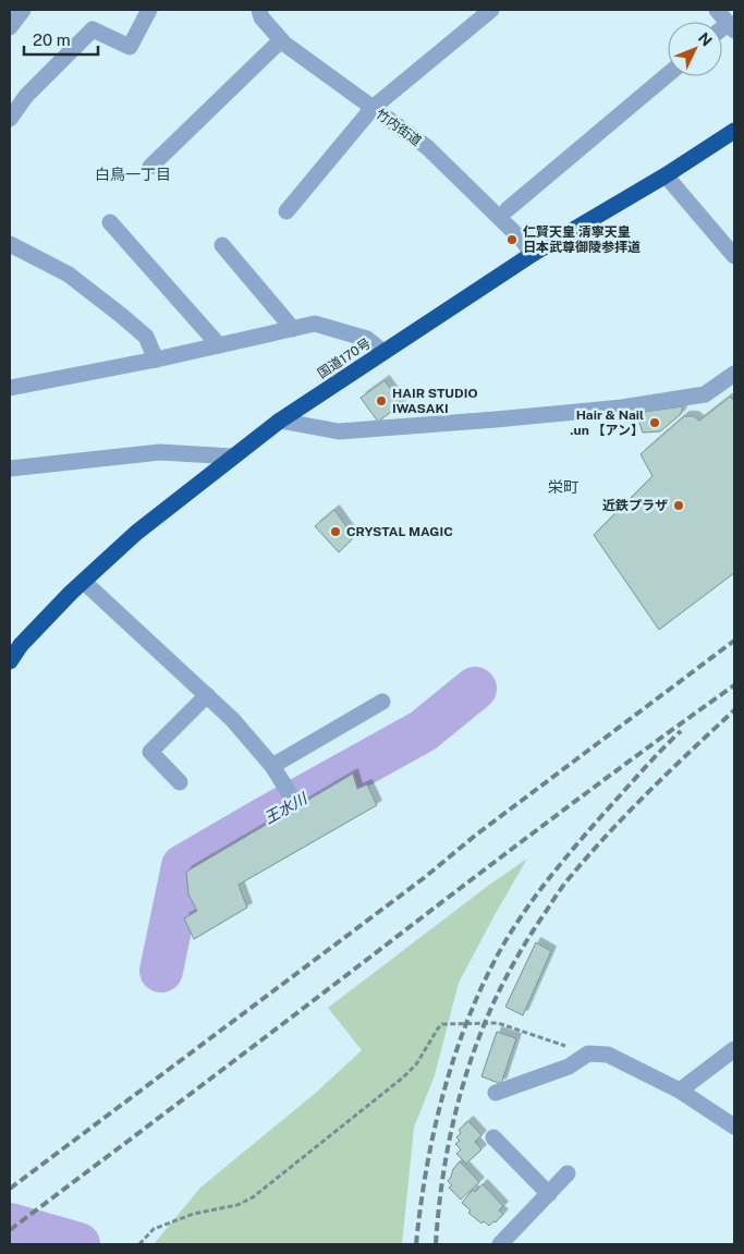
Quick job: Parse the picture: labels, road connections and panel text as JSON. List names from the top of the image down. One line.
{"streets":{"highway":["国道170号"],"street":["竹内街道"]},"crossings":[["竹内街道","国道170号"]],"districts":["白鳥一丁目","栄町"],"water":["王水川"],"places":["仁賢天皇 清寧天皇 日本武尊御陵参拝道","HAIR STUDIO IWASAKI","Hair & Nail .un 【アン】","近鉄プラザ","CRYSTAL MAGIC"],"scale_bar":"20 m","north":"top right"}
